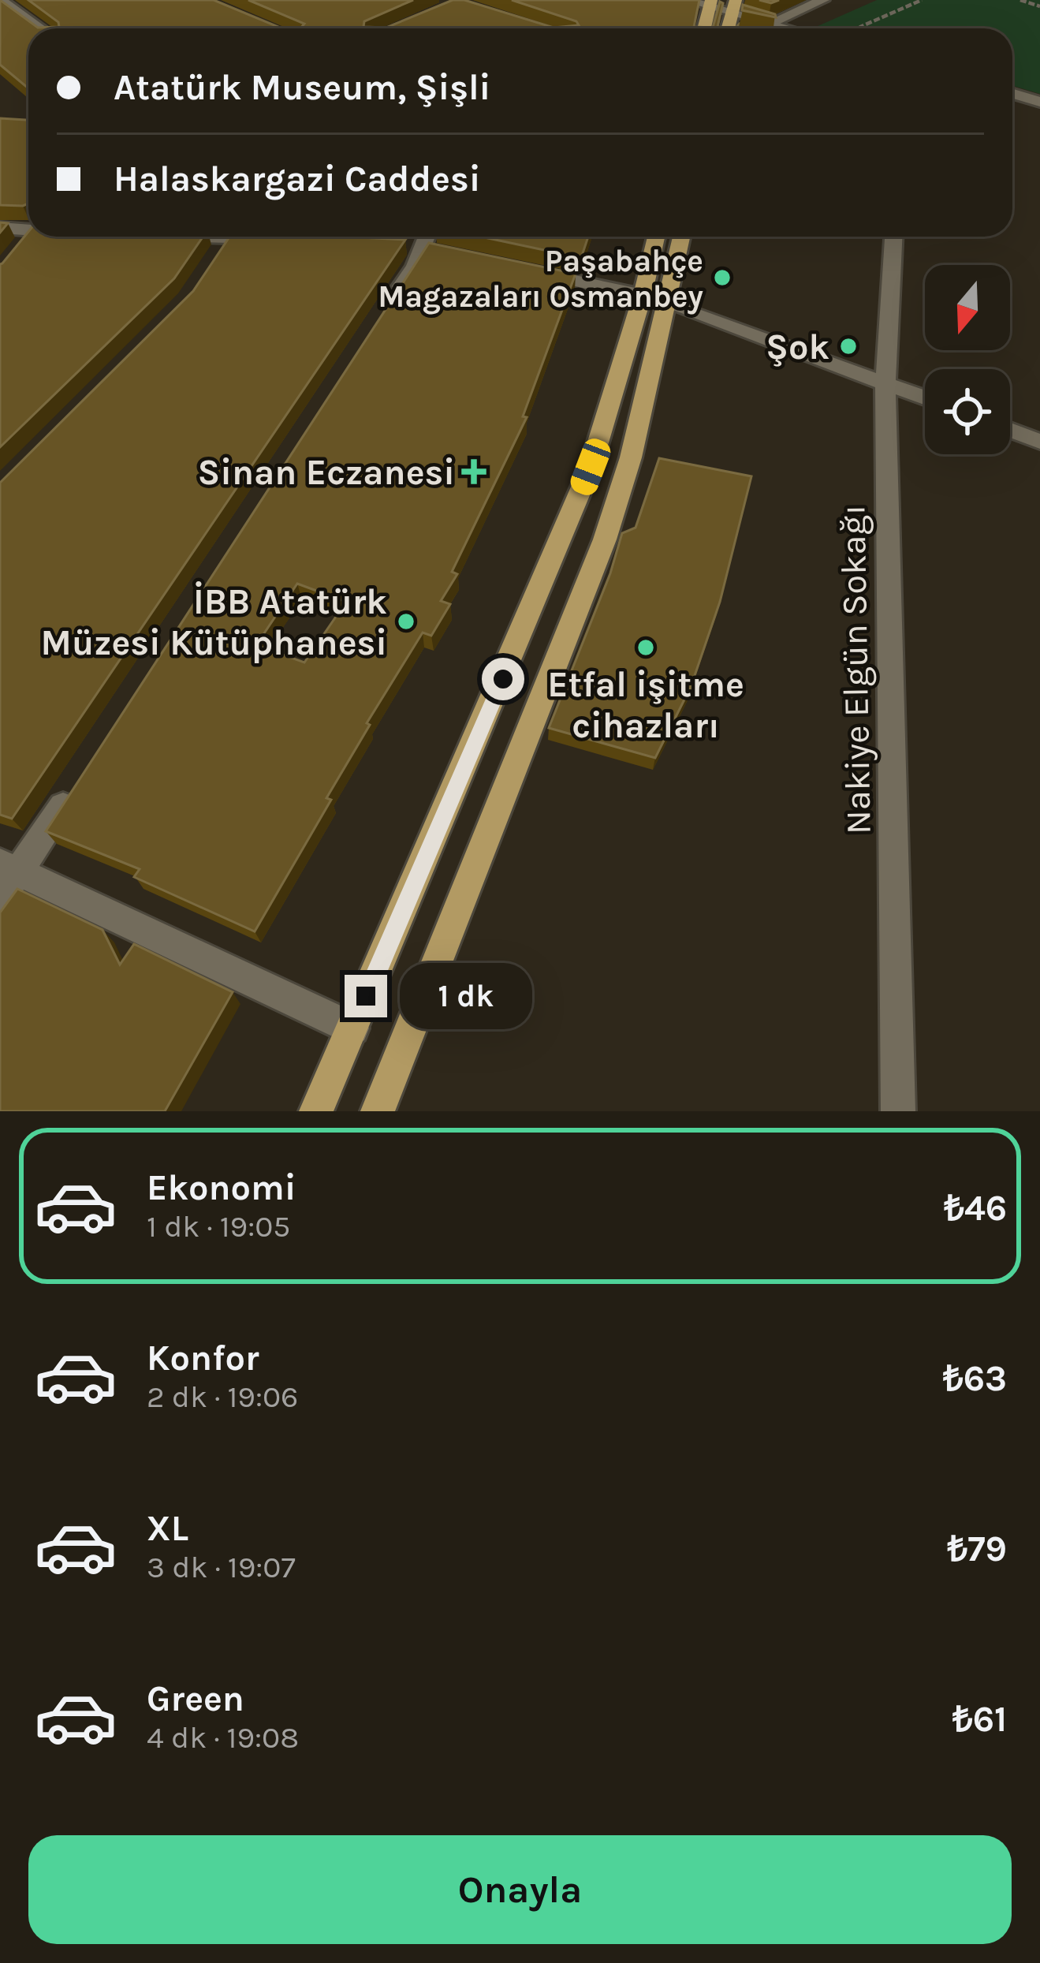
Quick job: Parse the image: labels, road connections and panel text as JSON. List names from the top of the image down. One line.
{"streets":{"street":["Nakiye Elgün Sokağı"]},"places":{"other":["Paşabahçe Magazaları Osmanbey","Şok","İBB Atatürk Müzesi Kütüphanesi","Etfal işitme cihazları"],"health":["Sinan Eczanesi"]},"north":"bottom","page":{"banner":["Atatürk Museum, Şişli","Halaskargazi Caddesi"],"bubble":"1 dk","list":[{"name":"Ekonomi","note":"1 dk · 19:05","value":"₺46"},{"name":"Konfor","note":"2 dk · 19:06","value":"₺63"},{"name":"XL","note":"3 dk · 19:07","value":"₺79"},{"name":"Green","note":"4 dk · 19:08","value":"₺61"}],"buttons":"Onayla"}}
